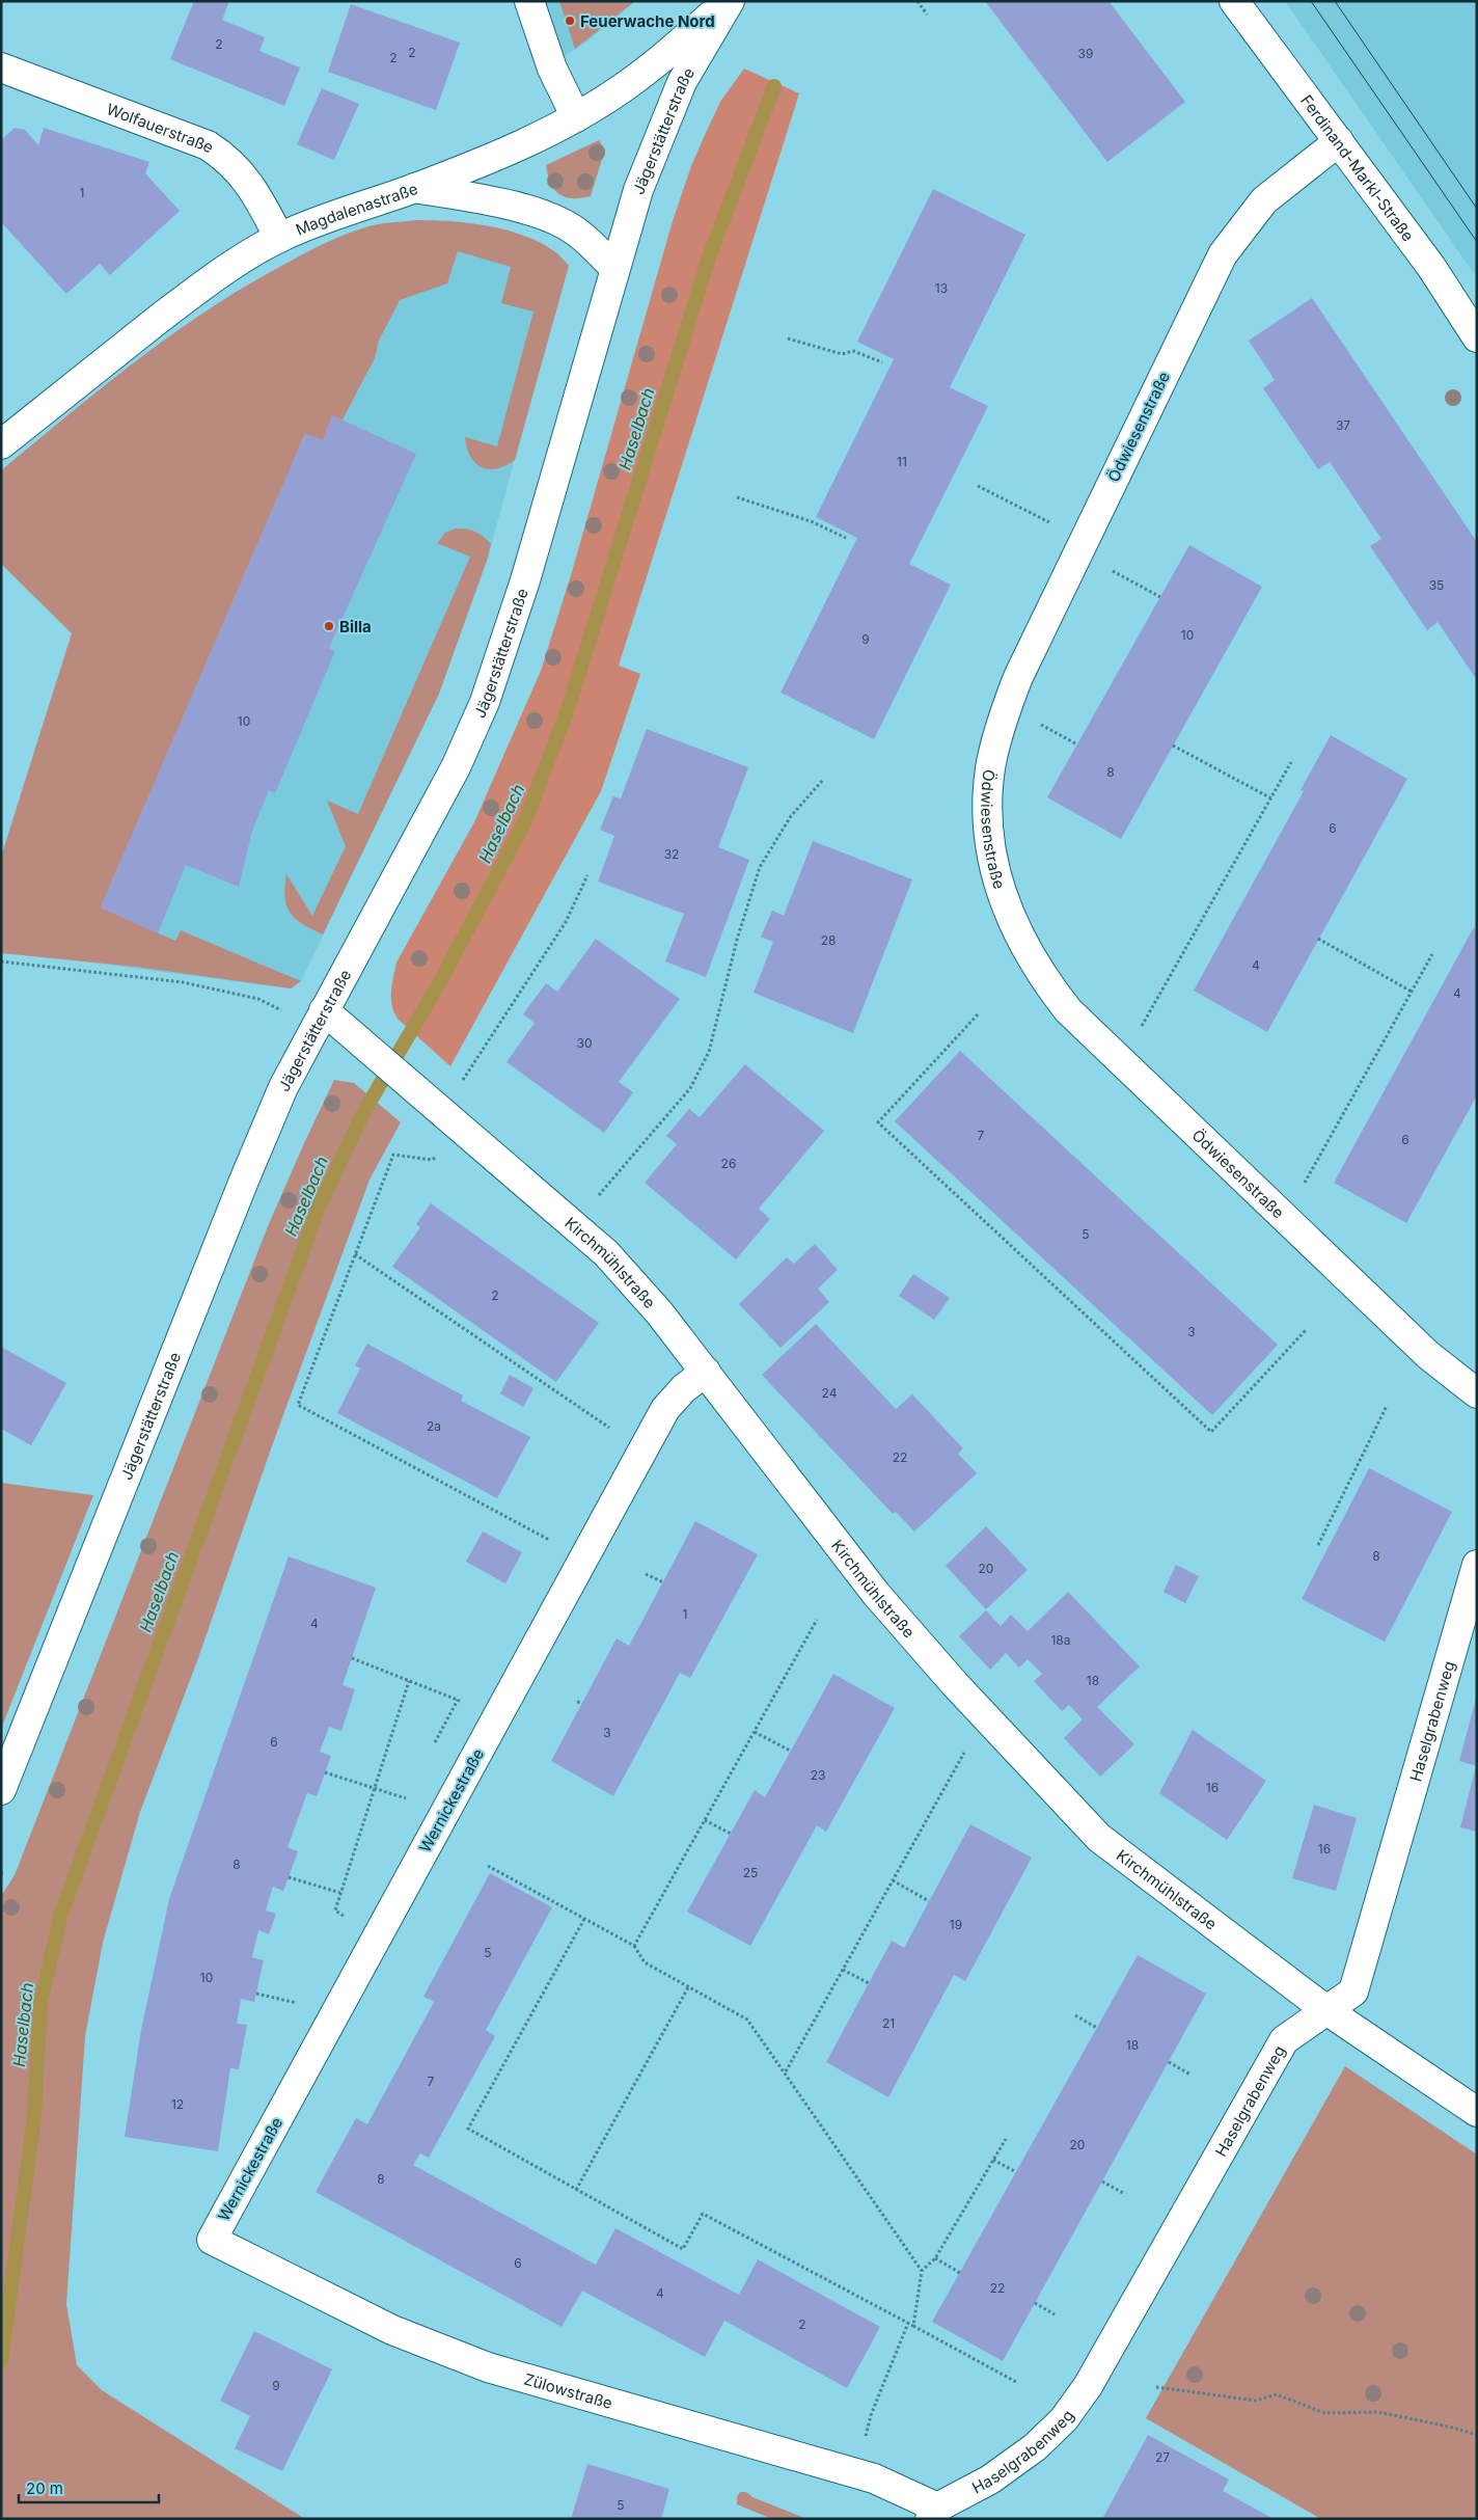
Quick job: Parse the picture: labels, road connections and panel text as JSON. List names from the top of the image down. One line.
{"streets":{"street":["Wolfauerstraße","Jägerstätterstraße","Ferdinand-Markl-Straße","Magdalenastraße","Ödwiesenstraße","Kirchmühlstraße","Haselgrabenweg","Wernickestraße","Zülowstraße"]},"crossings":[["Wolfauerstraße","Magdalenastraße"],["Jägerstätterstraße","Magdalenastraße"],["Jägerstätterstraße","Kirchmühlstraße"],["Ferdinand-Markl-Straße","Ödwiesenstraße"],["Kirchmühlstraße","Haselgrabenweg"],["Kirchmühlstraße","Wernickestraße"],["Haselgrabenweg","Zülowstraße"],["Wernickestraße","Zülowstraße"]],"water":["Haselbach"],"places":["Feuerwache Nord","Billa"],"house_numbers":["2","2","39","2","1","13","37","11","35","10","9","10","8","6","32","28","4","4","30","7","6","26","5","2","3","24","2a","22","8","20","1","4","18a","18","3","6","23","16","16","8","25","19","5","10","21","18","7","12","20","8","6","22","4","2","9","27","5"],"scale_bar":"20 m"}
